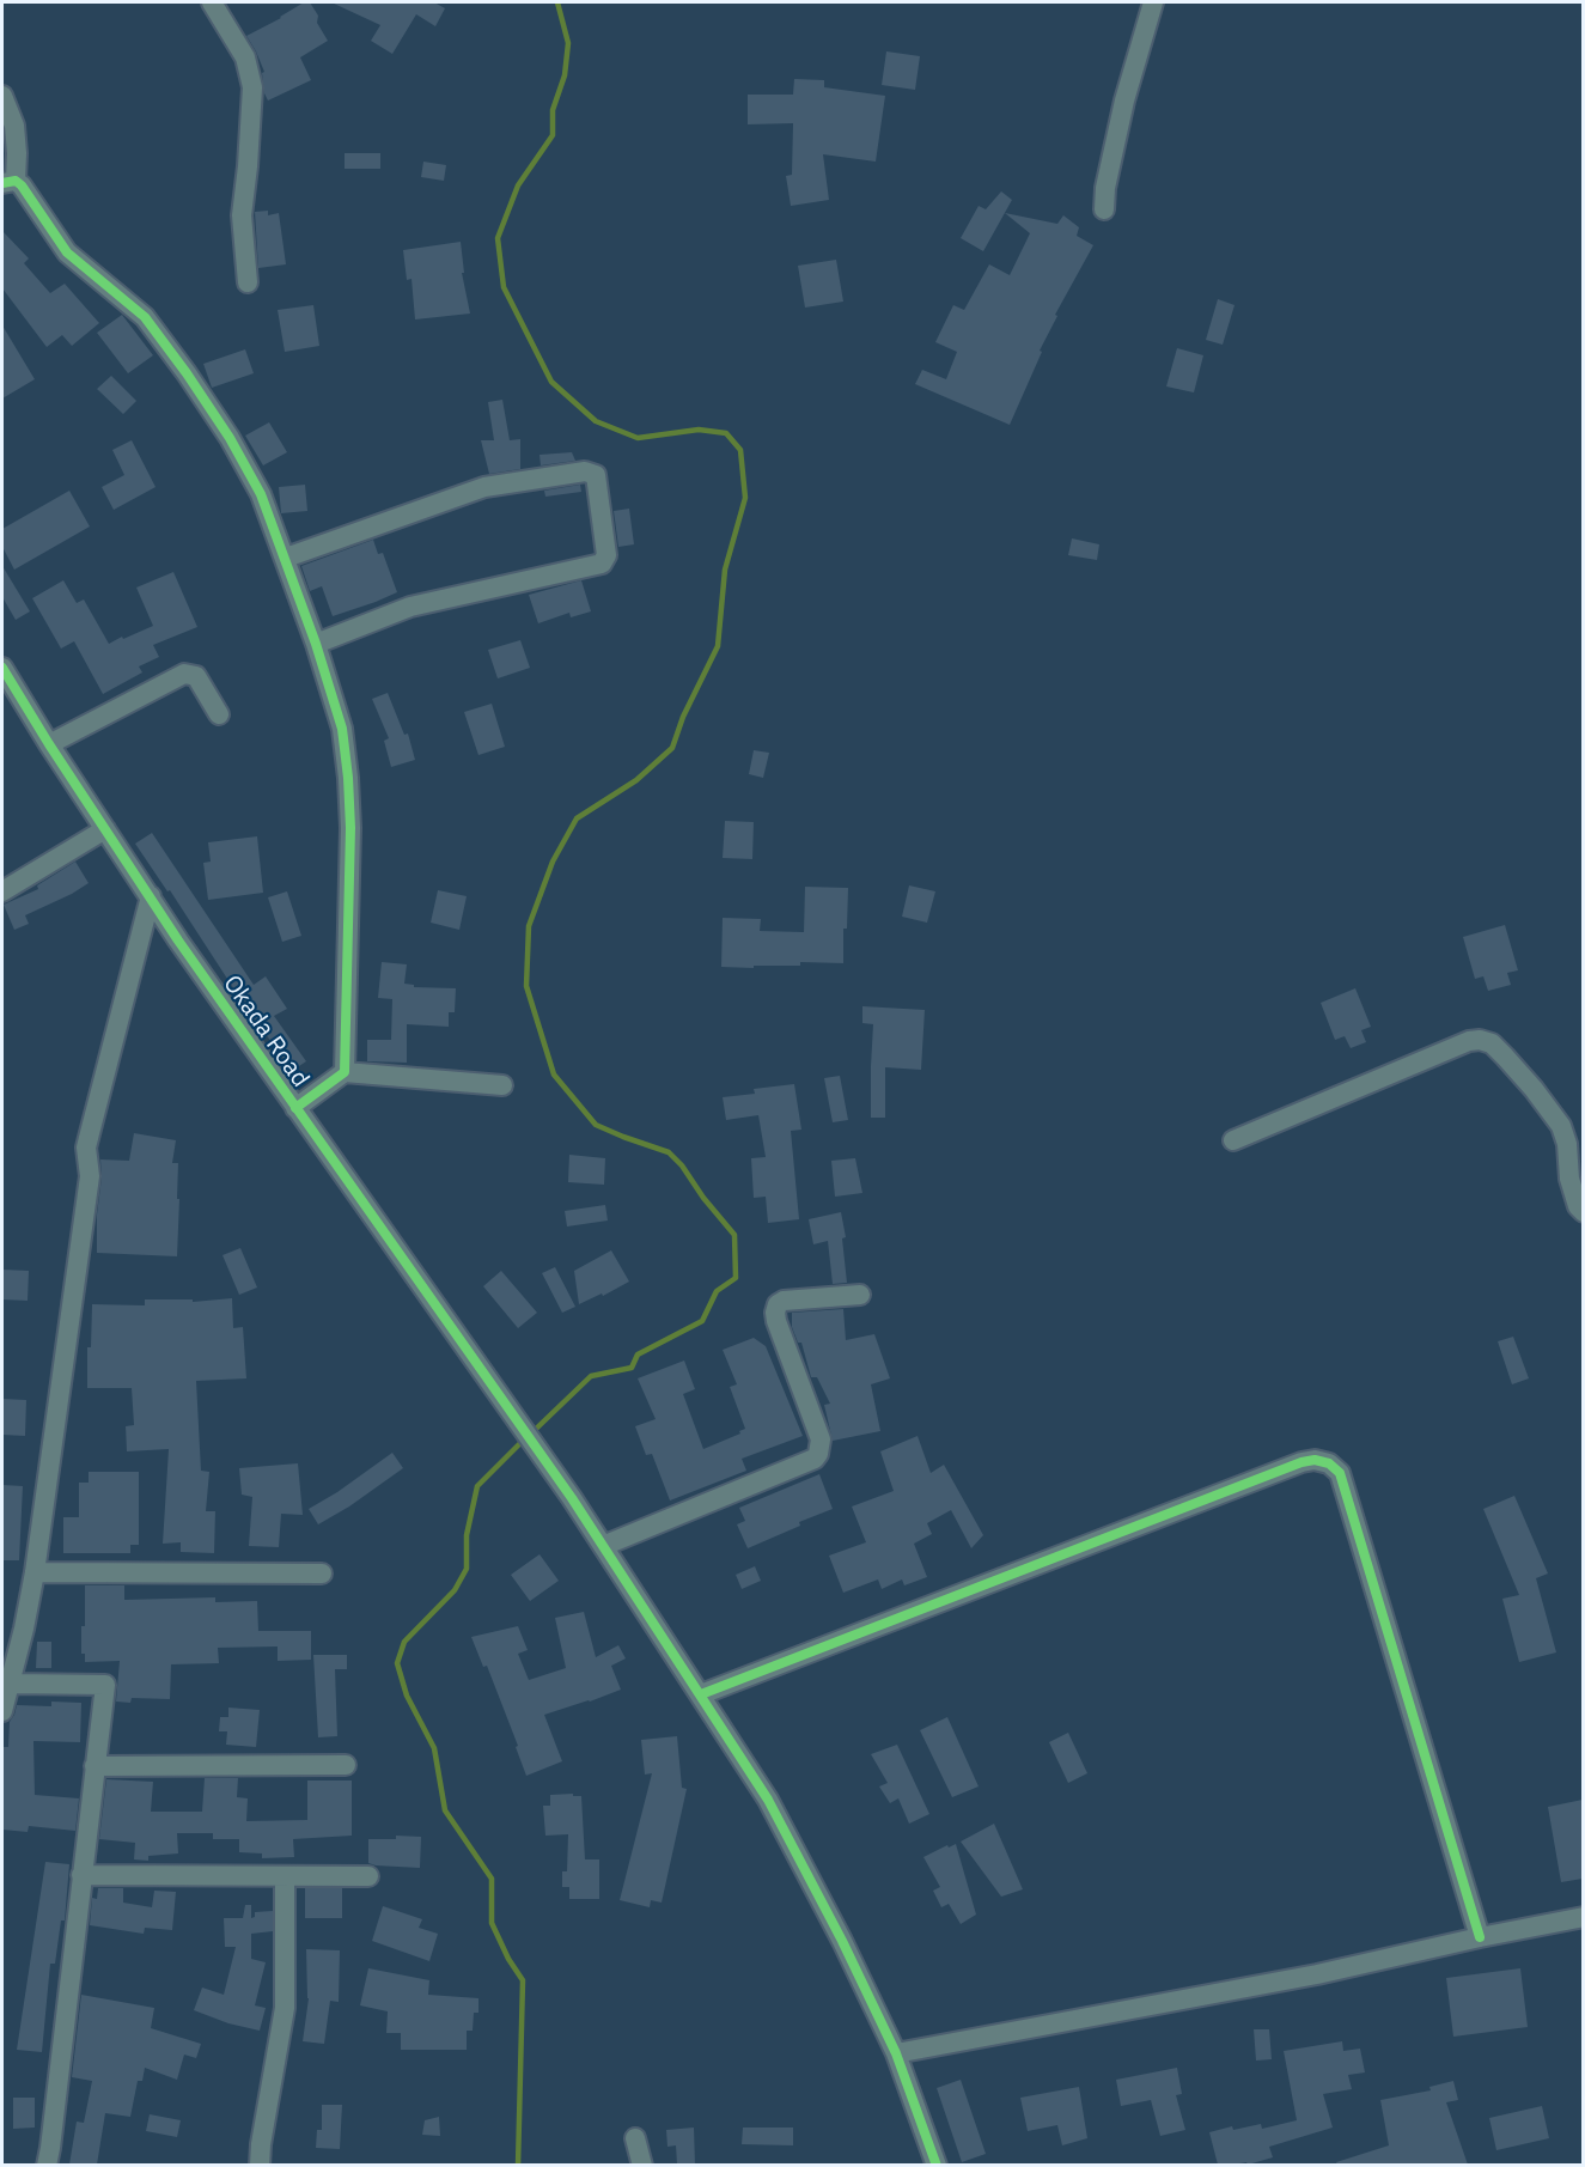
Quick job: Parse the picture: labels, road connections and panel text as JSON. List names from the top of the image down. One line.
{"streets":{"street":["Okada Road"]}}
